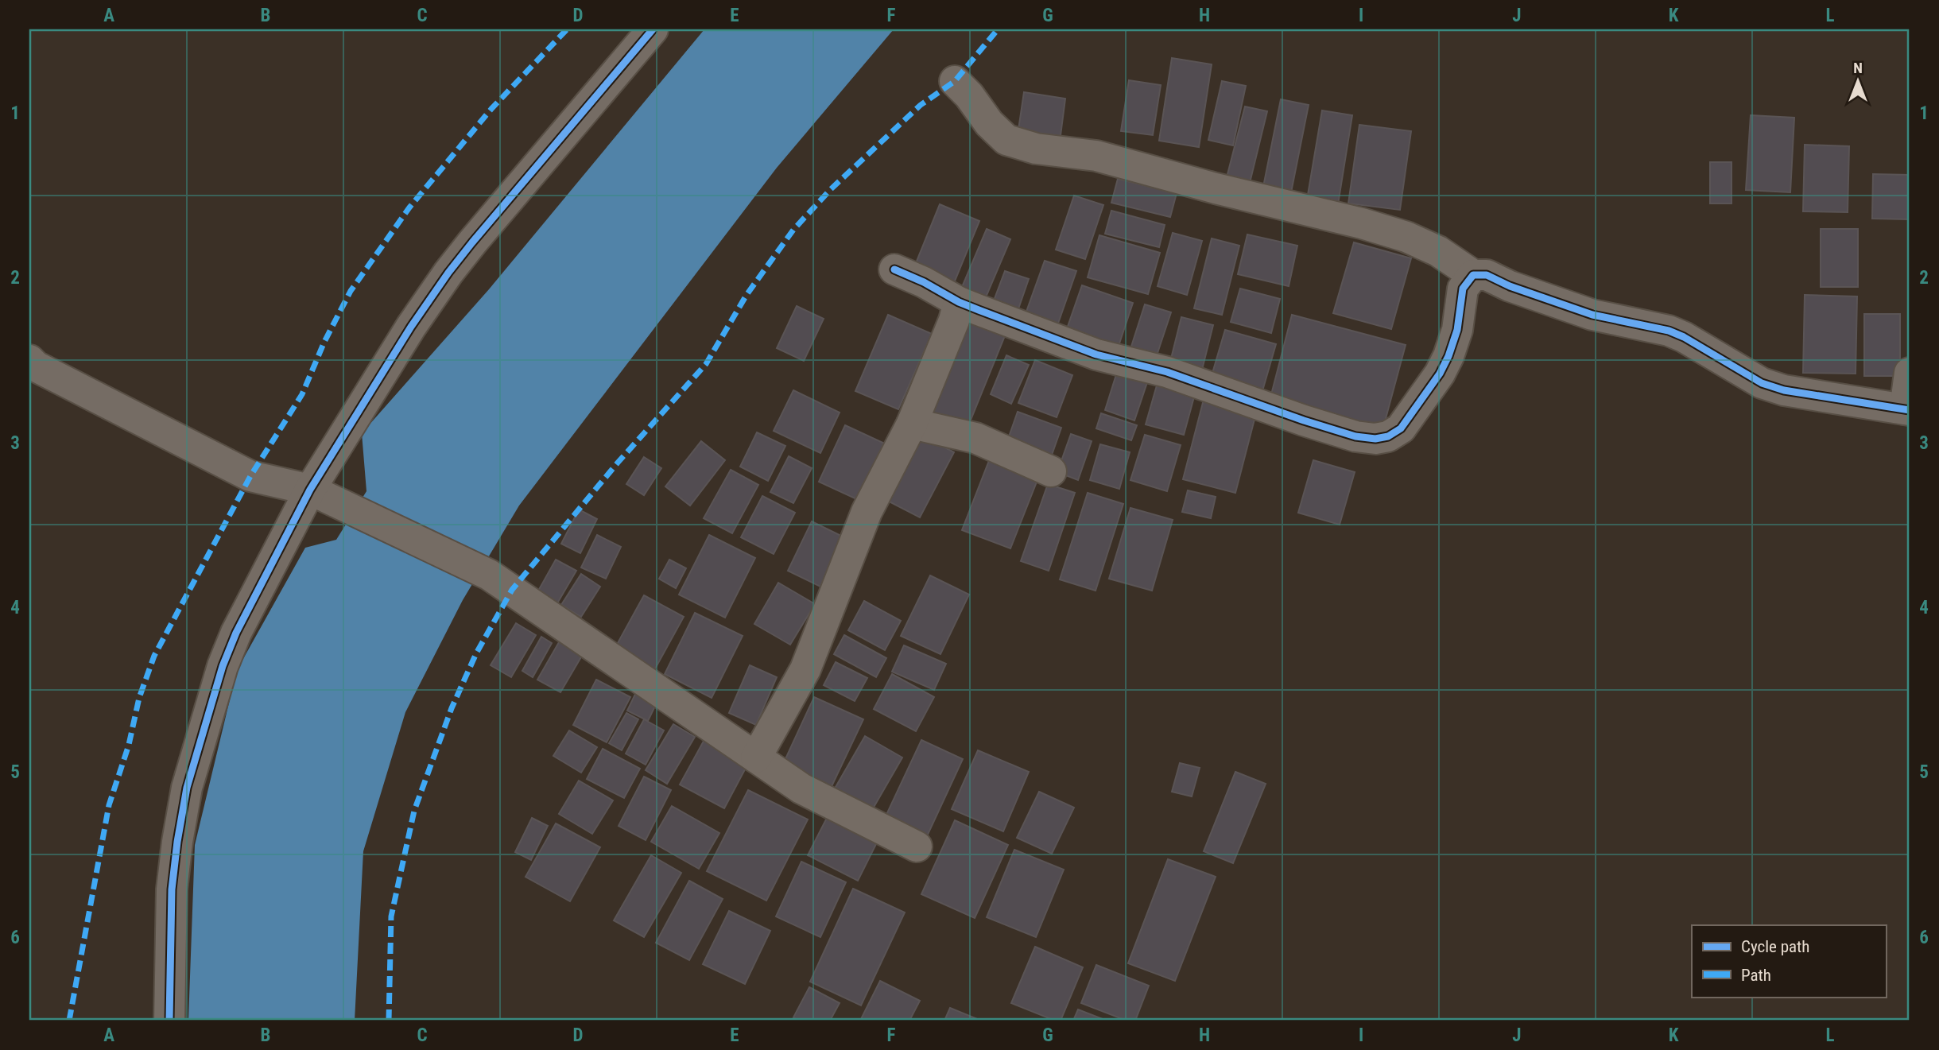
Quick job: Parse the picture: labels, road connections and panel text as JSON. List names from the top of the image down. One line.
{"legend":["Cycle path","Path"],"north":"top","grid":{"columns":["A","B","C","D","E","F","G","H","I","J","K","L"],"rows":["1","2","3","4","5","6"]}}
